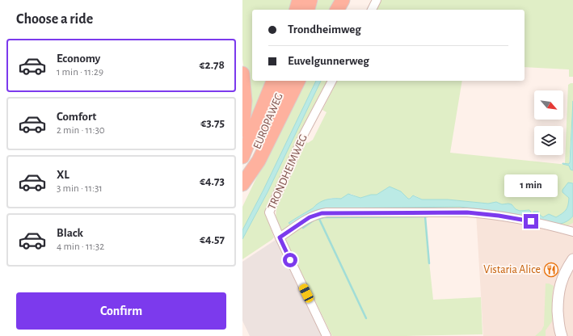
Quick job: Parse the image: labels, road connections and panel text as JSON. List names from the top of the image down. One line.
{"streets":{"highway":["EUROPAWEG"],"street":["TRONDHEIMWEG"]},"places":{"restaurant":["Vistaria Alice"]},"north":"bottom right","page":{"heading":"Choose a ride","banner":["Trondheimweg","Euvelgunnerweg"],"list":[{"name":"Economy","note":"1 min · 11:29","value":"€2.78"},{"name":"Comfort","note":"2 min · 11:30","value":"€3.75"},{"name":"XL","note":"3 min · 11:31","value":"€4.73"},{"name":"Black","note":"4 min · 11:32","value":"€4.57"}],"bubble":"1 min","buttons":"Confirm"}}
